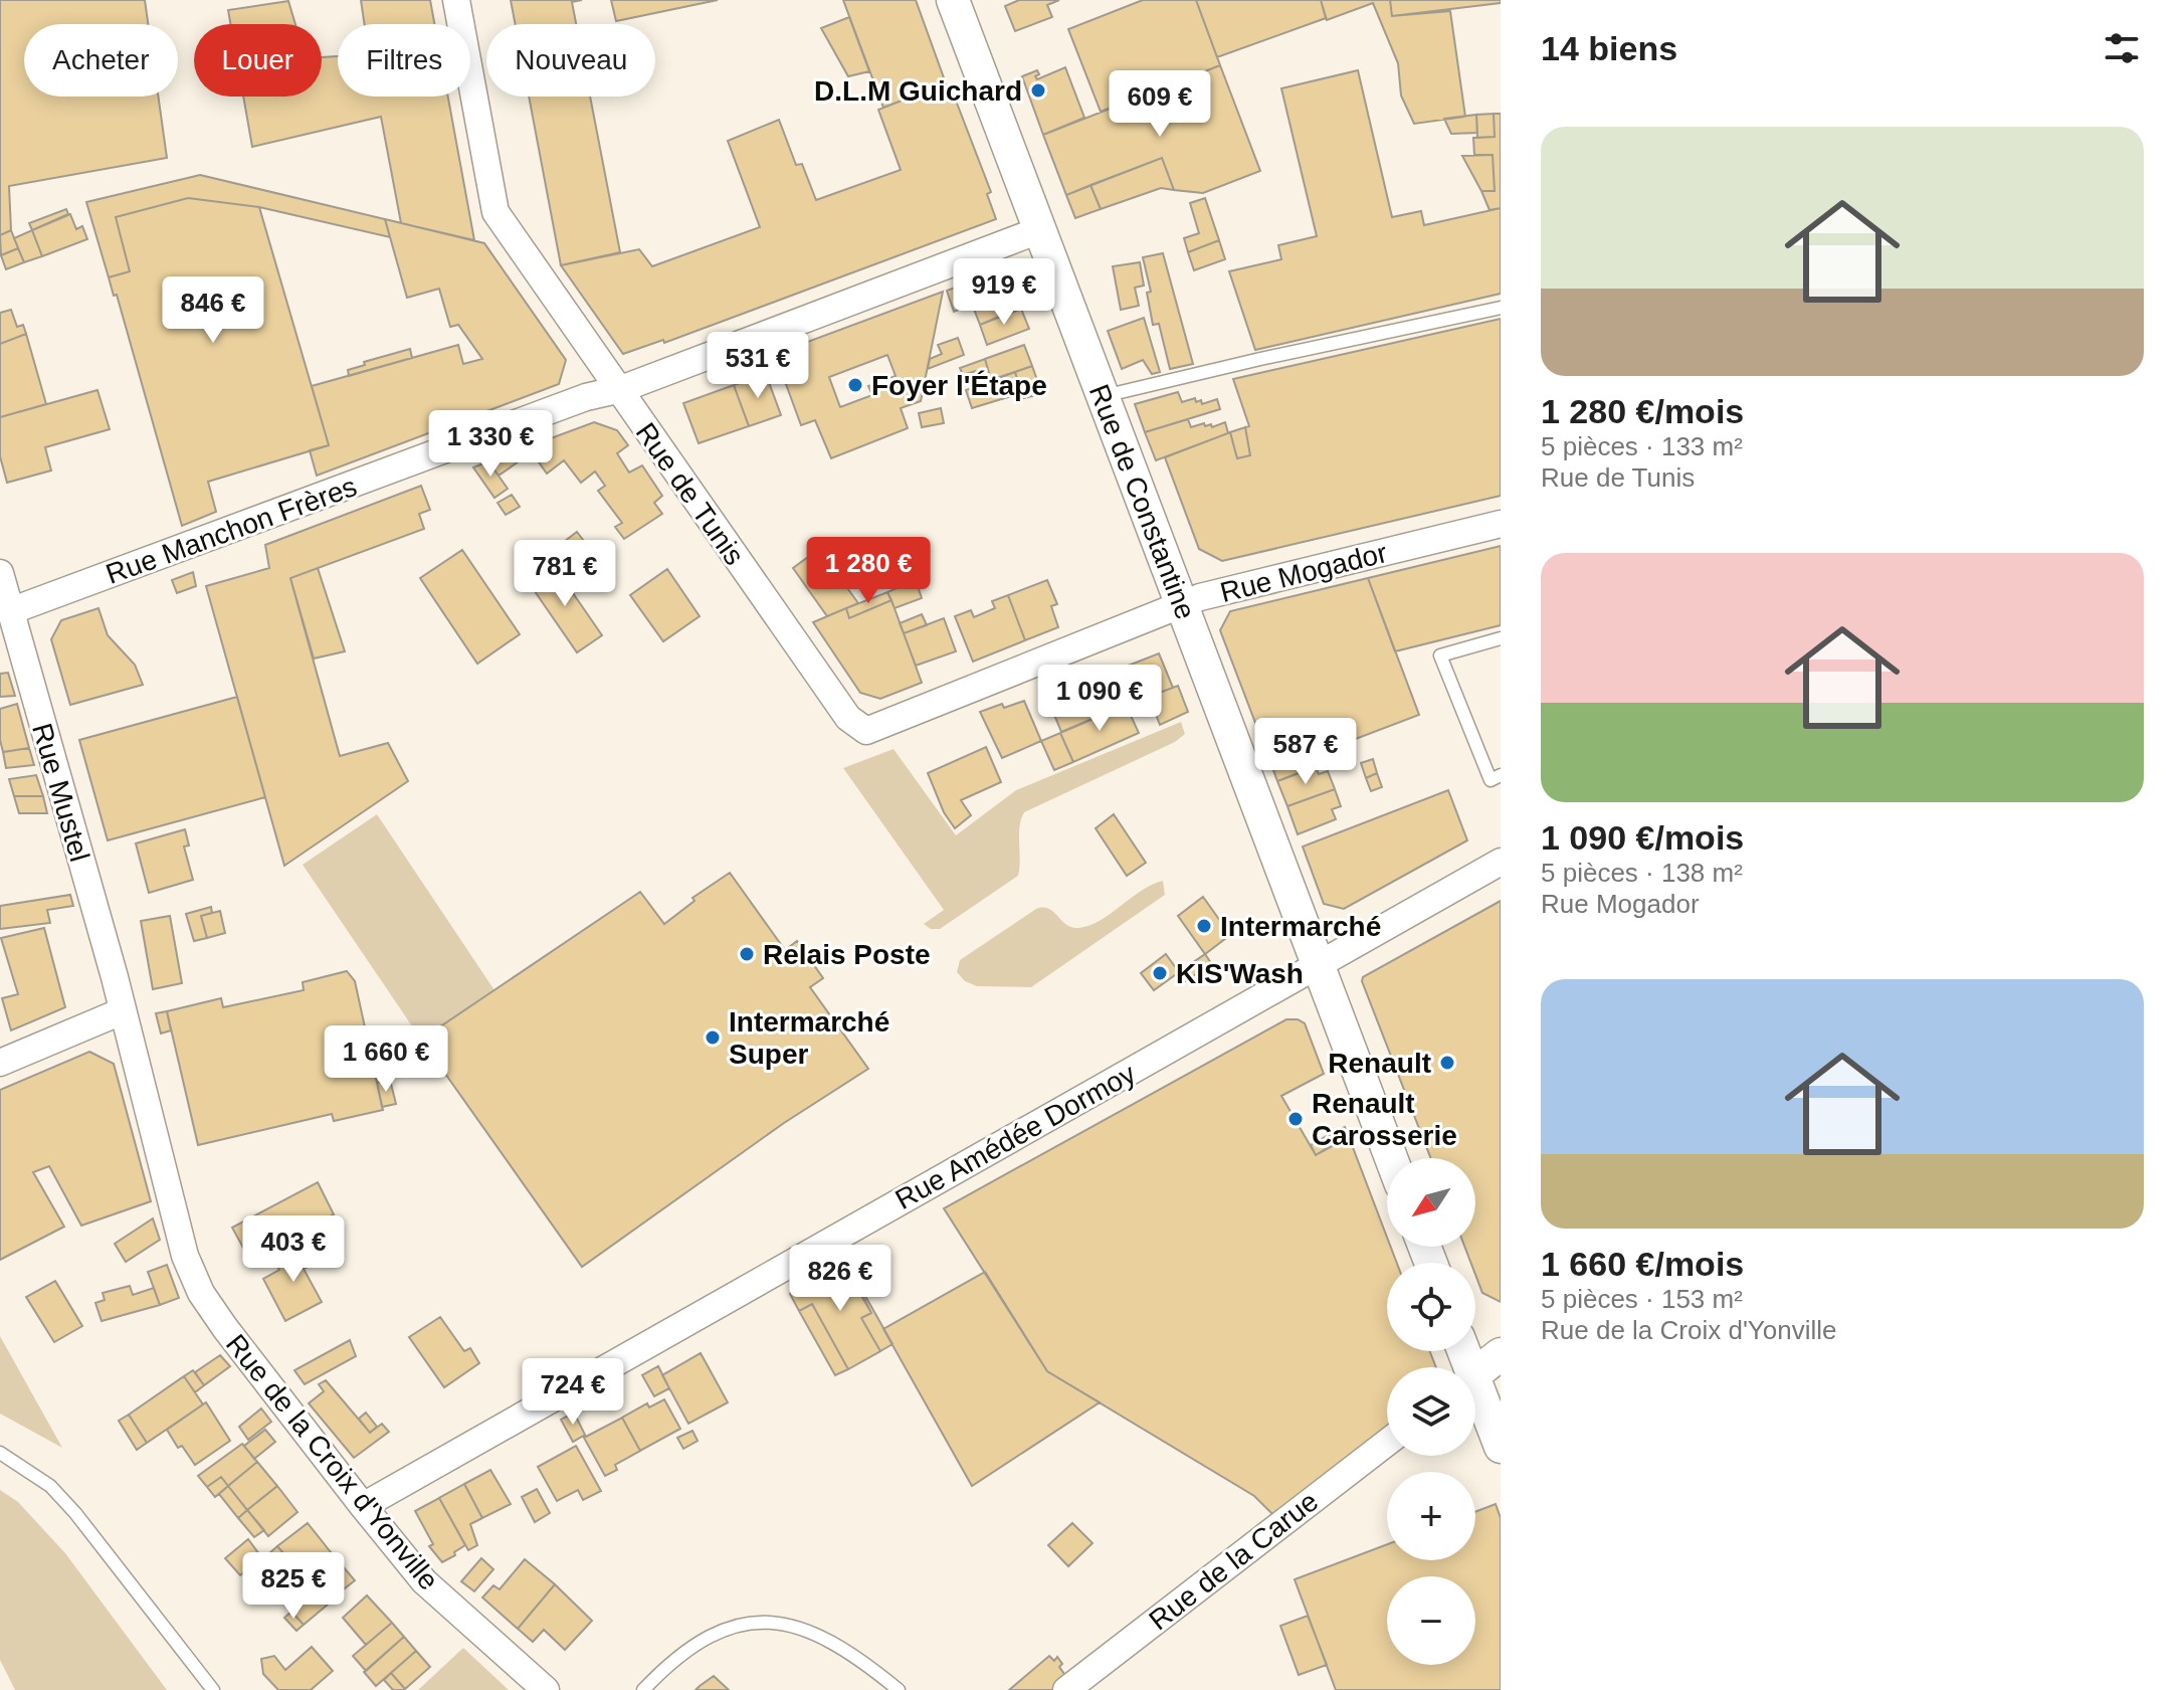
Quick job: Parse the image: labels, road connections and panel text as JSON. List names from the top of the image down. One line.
{"streets":{"street":["Rue de Tunis","Rue de Constantine","Rue Manchon Frères","Rue Mogador","Rue Mustel","Rue Amédée Dormoy","Rue de la Croix d'Yonville","Rue de la Carue"]},"crossings":[["Rue de Tunis","Rue Manchon Frères"],["Rue de Tunis","Rue Mogador"],["Rue de Constantine","Rue Manchon Frères"],["Rue de Constantine","Rue Mogador"],["Rue de Constantine","Rue Amédée Dormoy"],["Rue Manchon Frères","Rue Mustel"],["Rue Mustel","Rue de la Croix d'Yonville"],["Rue Amédée Dormoy","Rue de la Croix d'Yonville"]],"places":["D.L.M Guichard","Foyer l'Étape","Intermarché","Relais Poste","KIS'Wash","Intermarché Super","Renault","Renault Carosserie"],"north":"bottom left","page":{"heading":"14 biens","chip":["Acheter","Louer","Filtres","Nouveau"],"price":["609 €","919 €","846 €","531 €","1 330 €","1 280 €","781 €","1 090 €","587 €","1 660 €","403 €","826 €","724 €","825 €"],"list":[{"name":"1 280 €/mois","note":"5 pièces · 133 m² · Rue de Tunis"},{"name":"1 090 €/mois","note":"5 pièces · 138 m² · Rue Mogador"},{"name":"1 660 €/mois","note":"5 pièces · 153 m² · Rue de la Croix d'Yonville"}],"map_buttons":["+","−"]}}
